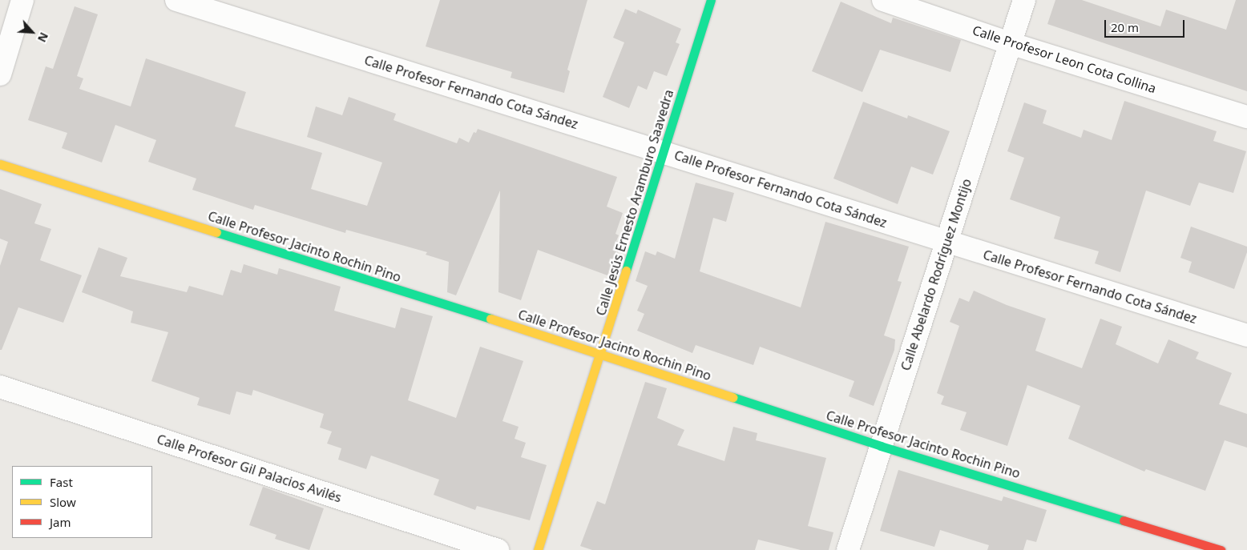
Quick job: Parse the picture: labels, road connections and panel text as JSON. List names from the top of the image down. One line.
{"streets":{"street":["Calle Profesor Leon Cota Collina","Calle Profesor Fernando Cota Sández","Calle Jesús Ernesto Aramburo Saavedra","Calle Profesor Jacinto Rochin Pino","Calle Abelardo Rodríguez Montijo","Calle Profesor Gil Palacios Avilés"]},"crossings":[["Calle Profesor Leon Cota Collina","Calle Abelardo Rodríguez Montijo"],["Calle Profesor Fernando Cota Sández","Calle Jesús Ernesto Aramburo Saavedra"],["Calle Profesor Fernando Cota Sández","Calle Abelardo Rodríguez Montijo"],["Calle Jesús Ernesto Aramburo Saavedra","Calle Profesor Jacinto Rochin Pino"],["Calle Profesor Jacinto Rochin Pino","Calle Abelardo Rodríguez Montijo"]],"legend":["Fast","Slow","Jam"],"scale_bar":"20 m","north":"bottom right"}
